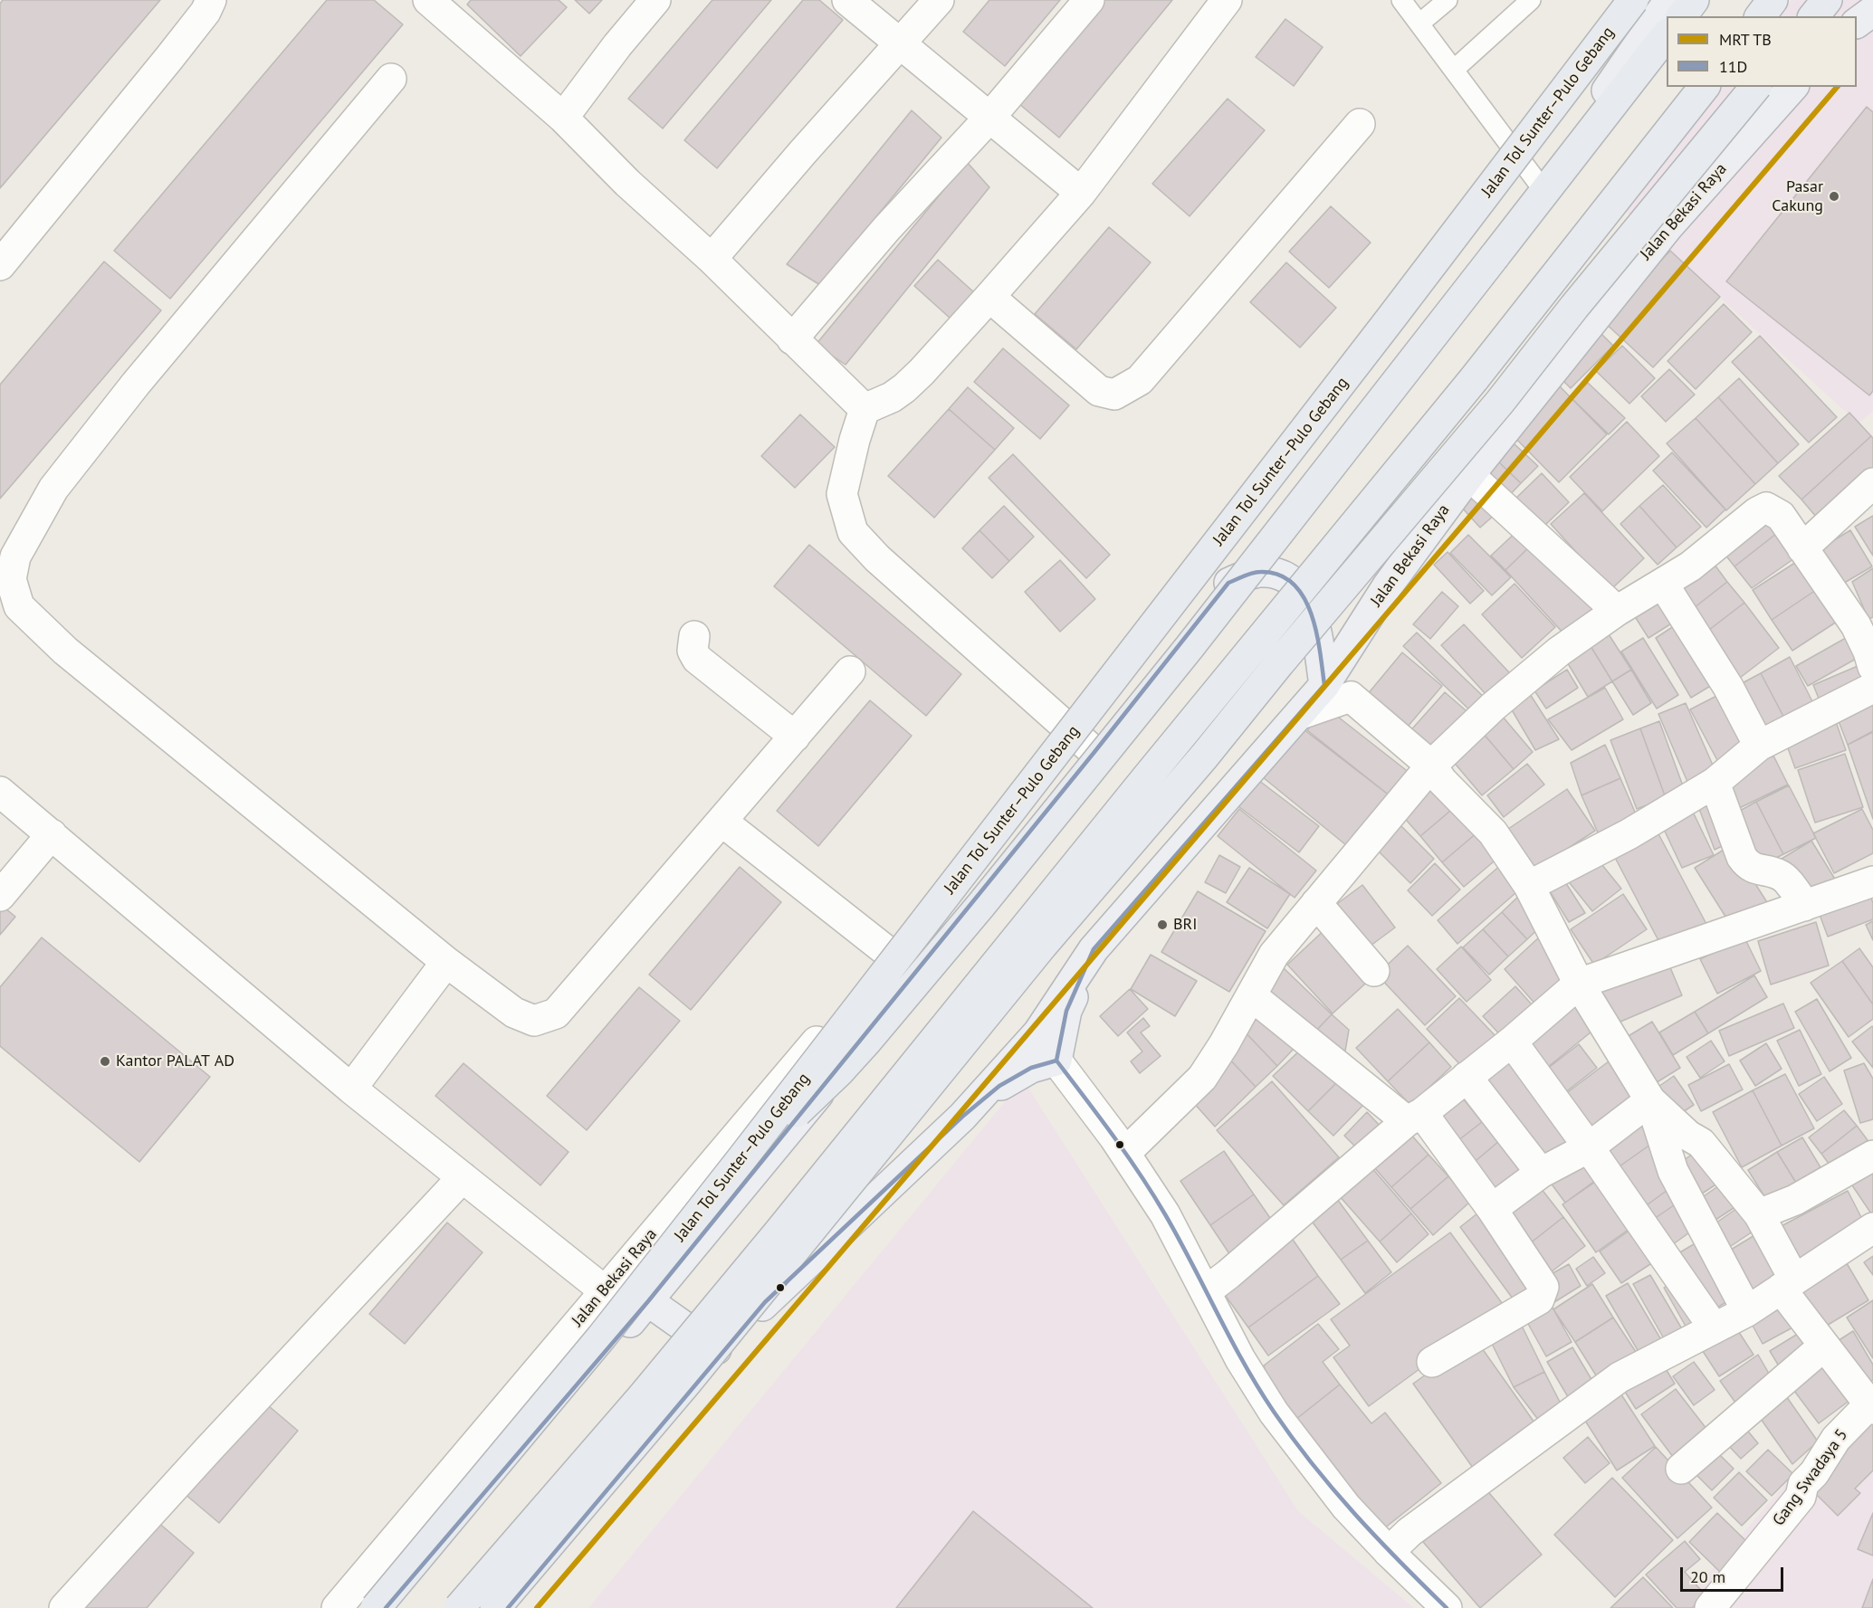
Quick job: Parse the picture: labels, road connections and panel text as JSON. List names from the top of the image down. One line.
{"streets":{"highway":["Jalan Tol Sunter–Pulo Gebang","Jalan Bekasi Raya"],"street":["Gang Swadaya 5"]},"places":["Pasar Cakung","BRI","Kantor PALAT AD"],"lines":["metro line TB","transit line 11D"],"legend":["MRT TB","11D"],"scale_bar":"20 m"}
